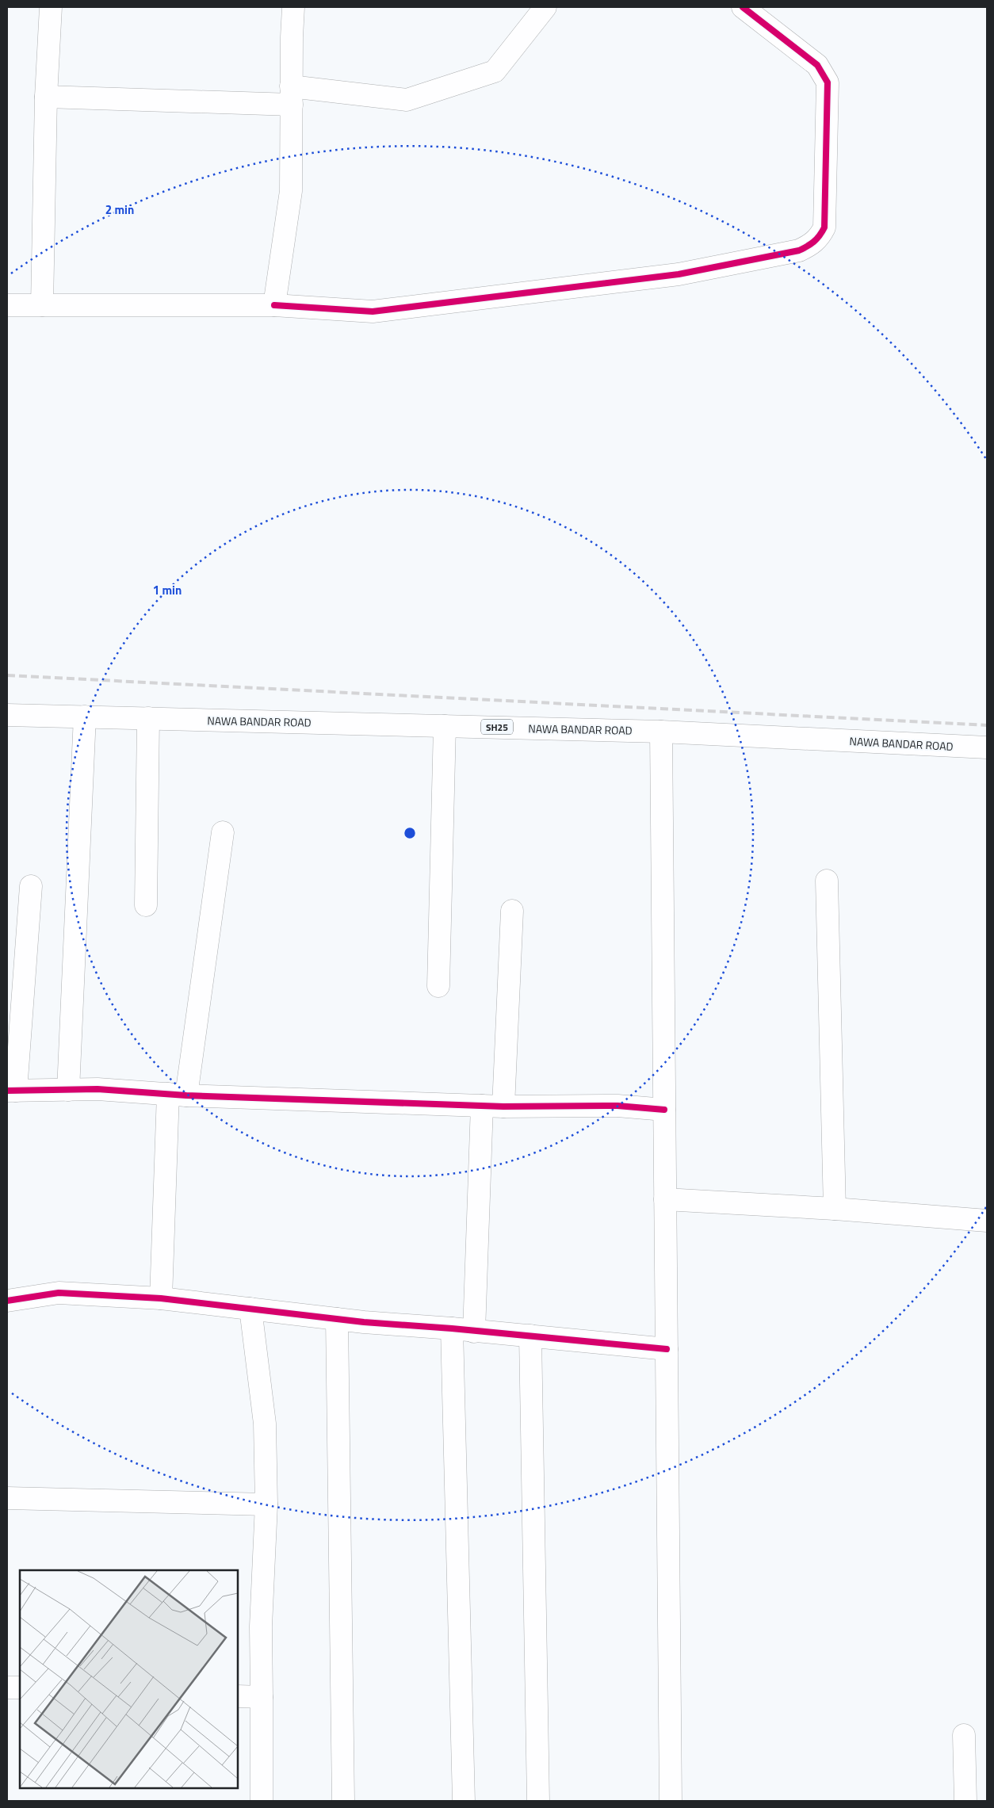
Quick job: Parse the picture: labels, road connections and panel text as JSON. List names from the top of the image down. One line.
{"streets":{"street":["NAWA BANDAR ROAD","SH25"]},"rings":["2 min","1 min"]}
